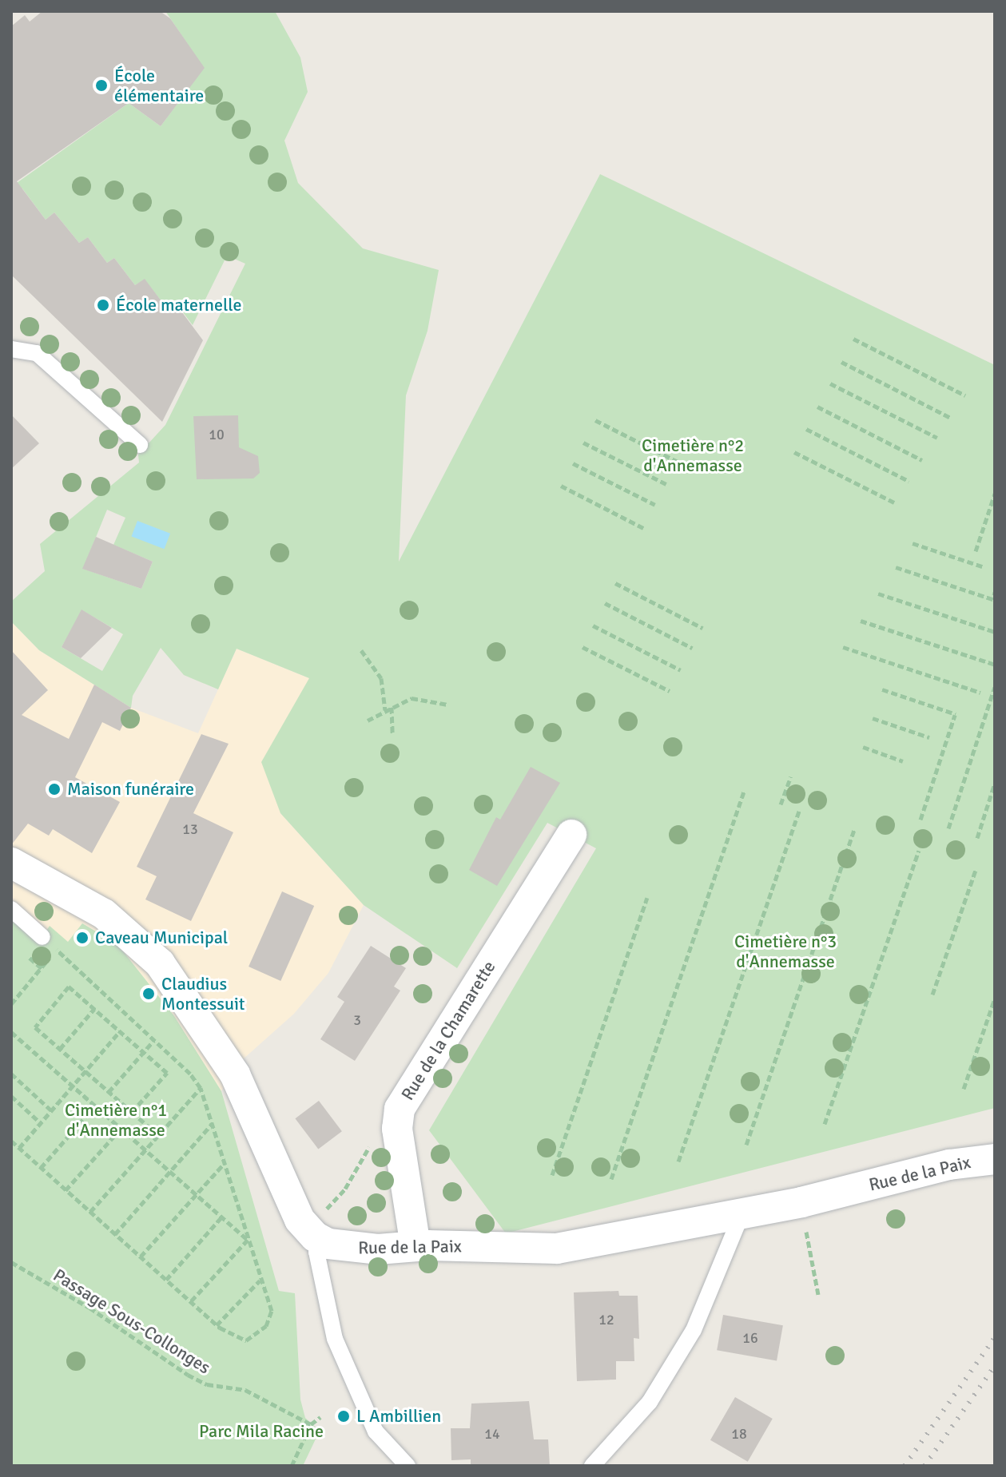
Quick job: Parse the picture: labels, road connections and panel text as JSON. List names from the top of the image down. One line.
{"streets":{"street":["Rue de la Chamarette","Rue de la Paix"],"path":["Passage Sous-Collonges"]},"crossings":[["Rue de la Chamarette","Rue de la Paix"]],"parks":["Cimetière n°2 d'Annemasse","Cimetière n°3 d'Annemasse","Cimetière n°1 d'Annemasse","Parc Mila Racine"],"places":["École élémentaire","École maternelle","Maison funéraire","Caveau Municipal","Claudius Montessuit","L Ambillien"],"house_numbers":["10","13","3","12","16","14","18"]}
